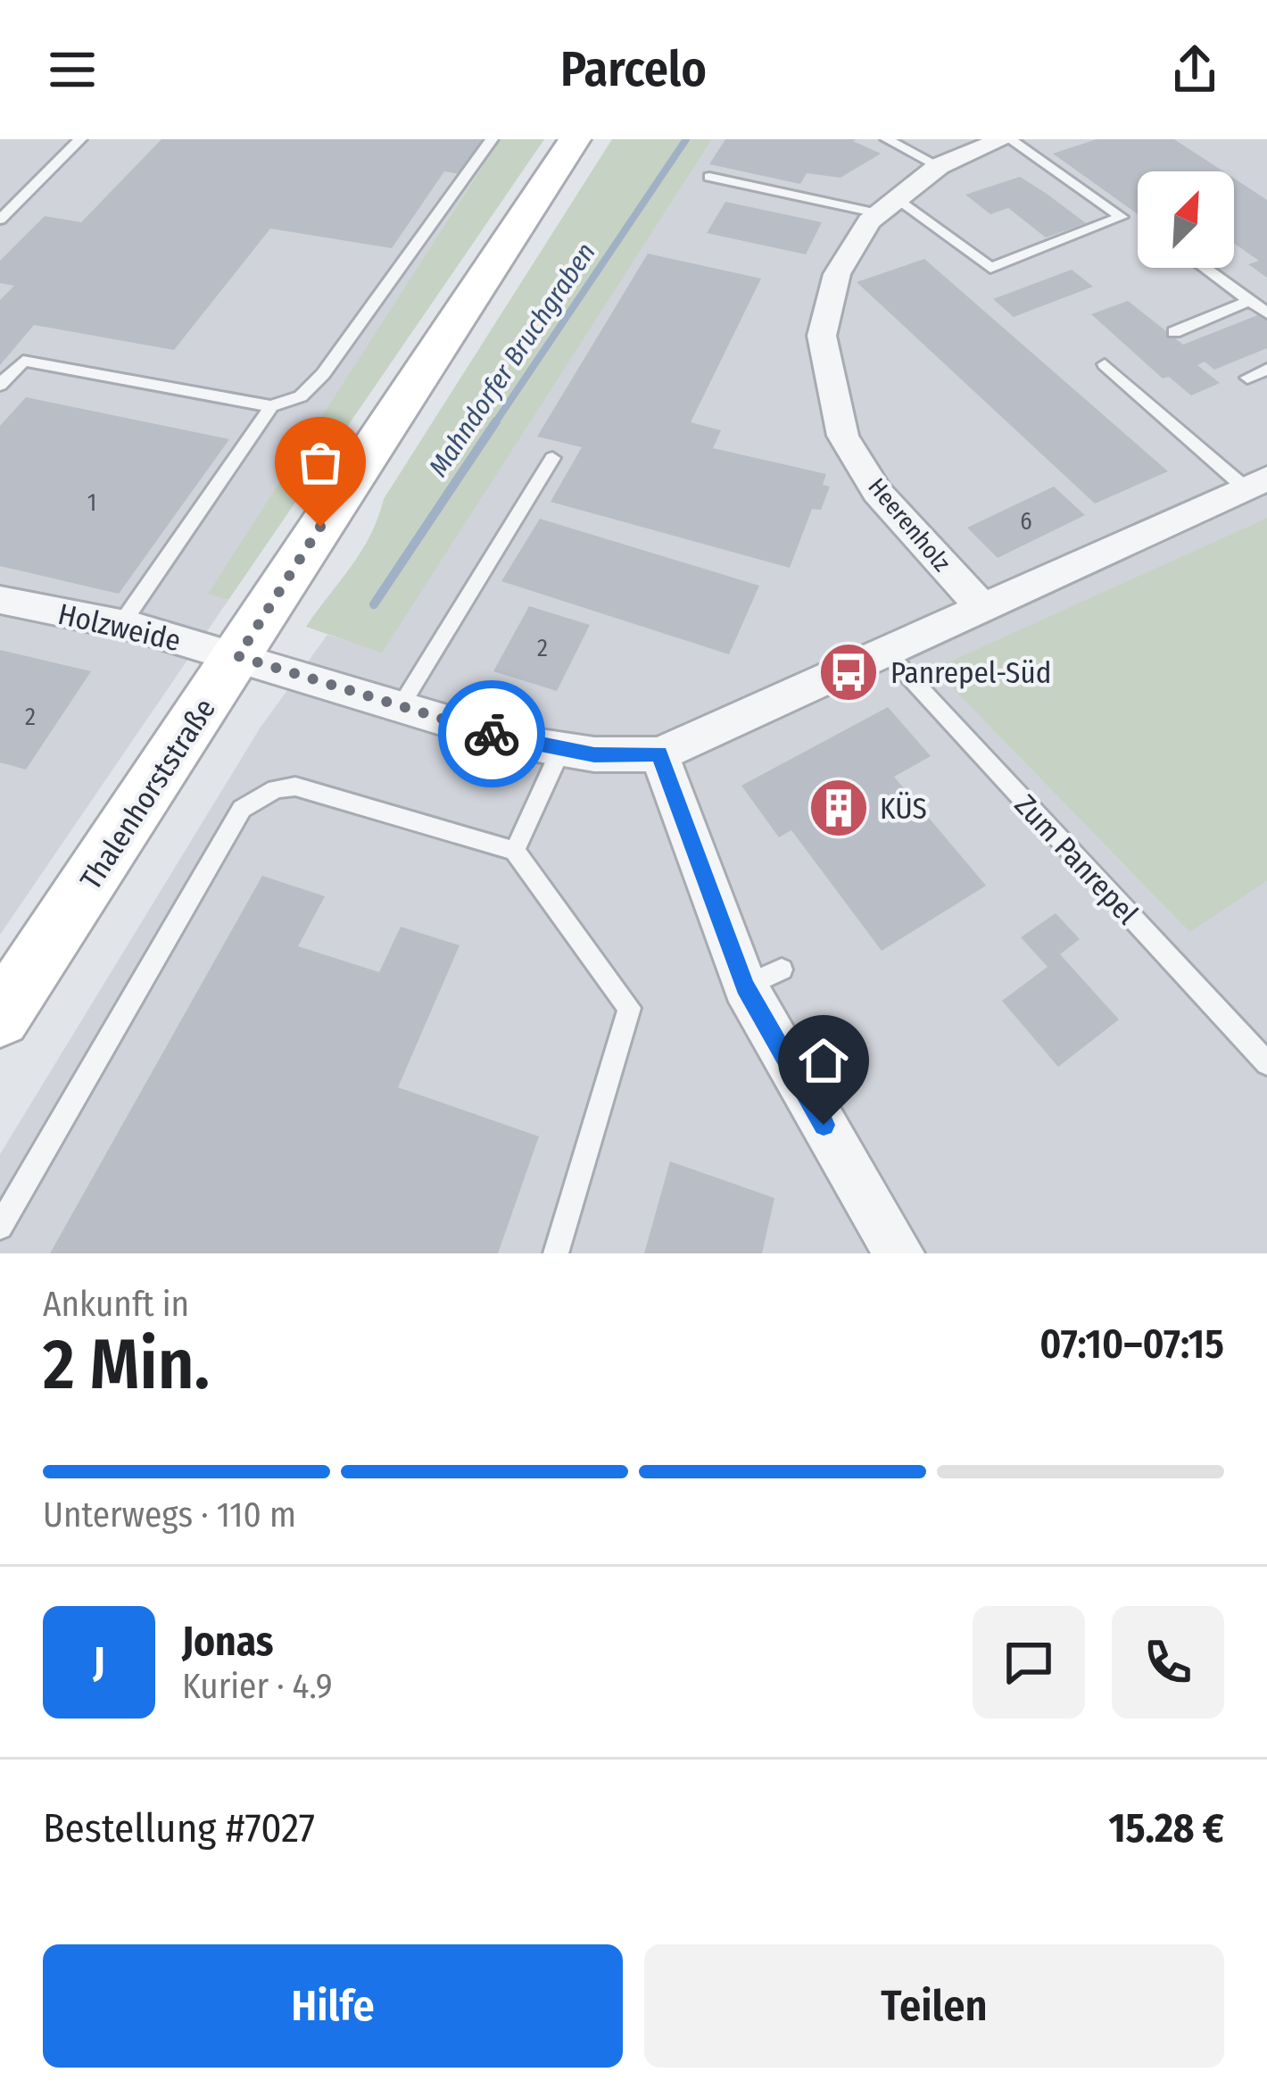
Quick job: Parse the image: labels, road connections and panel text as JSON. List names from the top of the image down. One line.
{"streets":{"main road":["Thalenhorststraße"],"street":["Heerenholz","Holzweide"],"lane":["Zum Panrepel"]},"crossings":[["Holzweide","Thalenhorststraße"]],"water":["Mahndorfer Bruchgraben"],"places":{"bus stop":["Panrepel-Süd"],"building":["KÜS"]},"house_numbers":["1","6","2","2"],"north":"top right","page":{"header":"Parcelo","heading":["2 Min.","Ankunft in","07:10–07:15"],"panel":["Jonas","Kurier · 4.9","Bestellung #7027","15.28 €"],"bar":"Unterwegs · 110 m","round":"J","buttons":["Hilfe","Teilen"]}}
